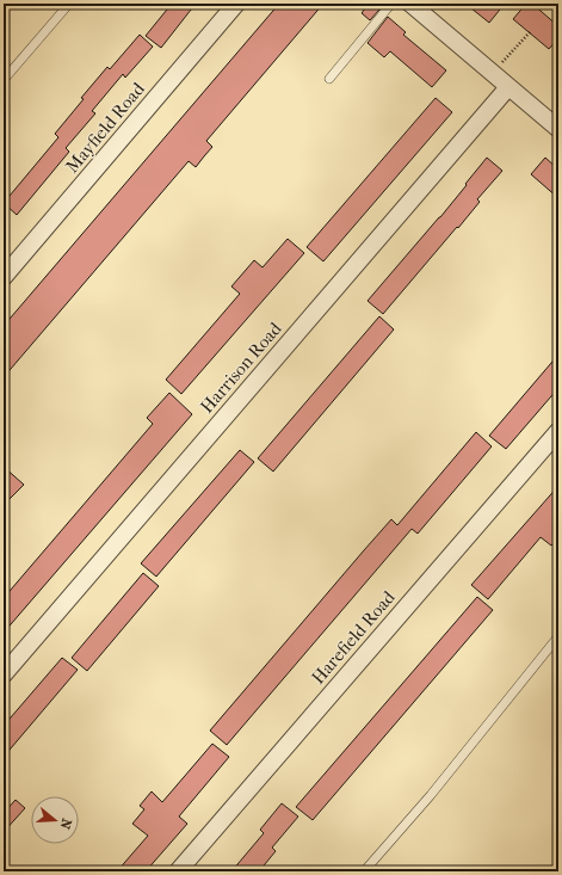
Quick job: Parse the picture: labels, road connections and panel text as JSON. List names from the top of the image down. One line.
{"streets":{"street":["Mayfield Road","Harrison Road","Harefield Road"]},"north":"right"}
